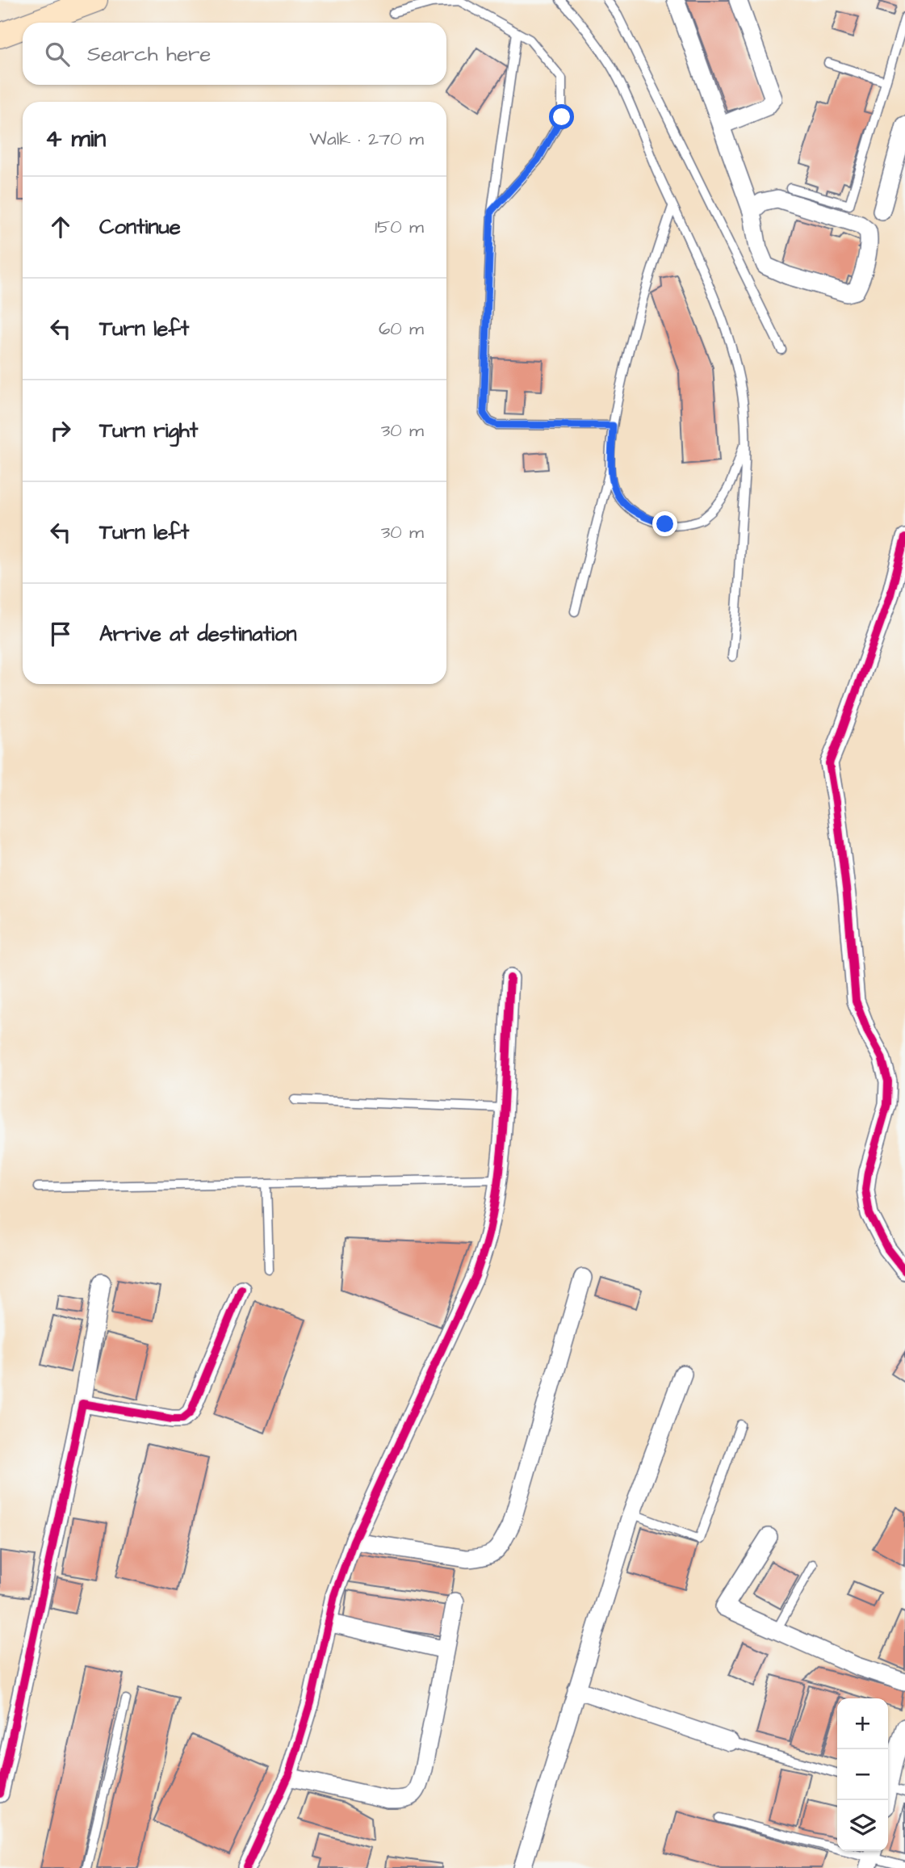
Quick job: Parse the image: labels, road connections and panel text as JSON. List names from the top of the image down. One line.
{"page":{"search":"Search here","heading":["4 min","Walk · 270 m"],"list":[["Continue","150 m"],["Turn left","60 m"],["Turn right","30 m"],["Turn left","30 m"],"Arrive at destination"],"map_buttons":["+","−"]}}
